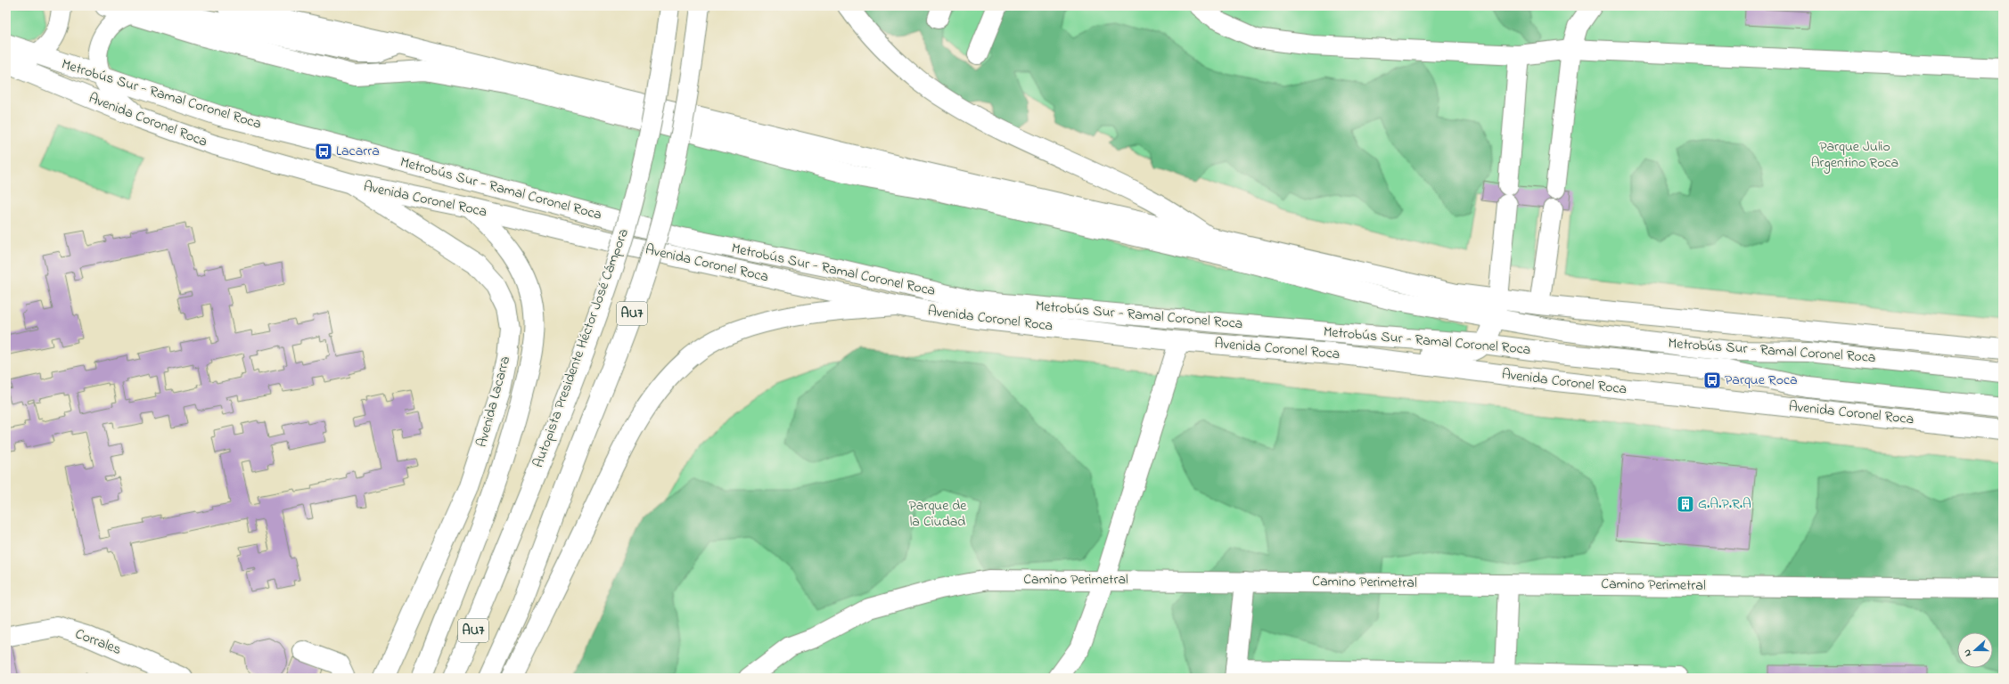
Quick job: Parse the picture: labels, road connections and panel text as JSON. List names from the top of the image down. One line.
{"streets":{"main road":["Metrobús Sur - Ramal Coronel Roca","Avenida Coronel Roca","AU7","Autopista Presidente Héctor José Cámpora","Avenida Lacarra","Camino Perimetral","Corrales"]},"crossings":[["Avenida Coronel Roca","Avenida Lacarra"]],"parks":["Parque Julio Argentino Roca","Parque de la Ciudad"],"places":{"bus stop":["Lacarra","Parque Roca"],"building":["G.A.P.R.A"]},"north":"left"}
